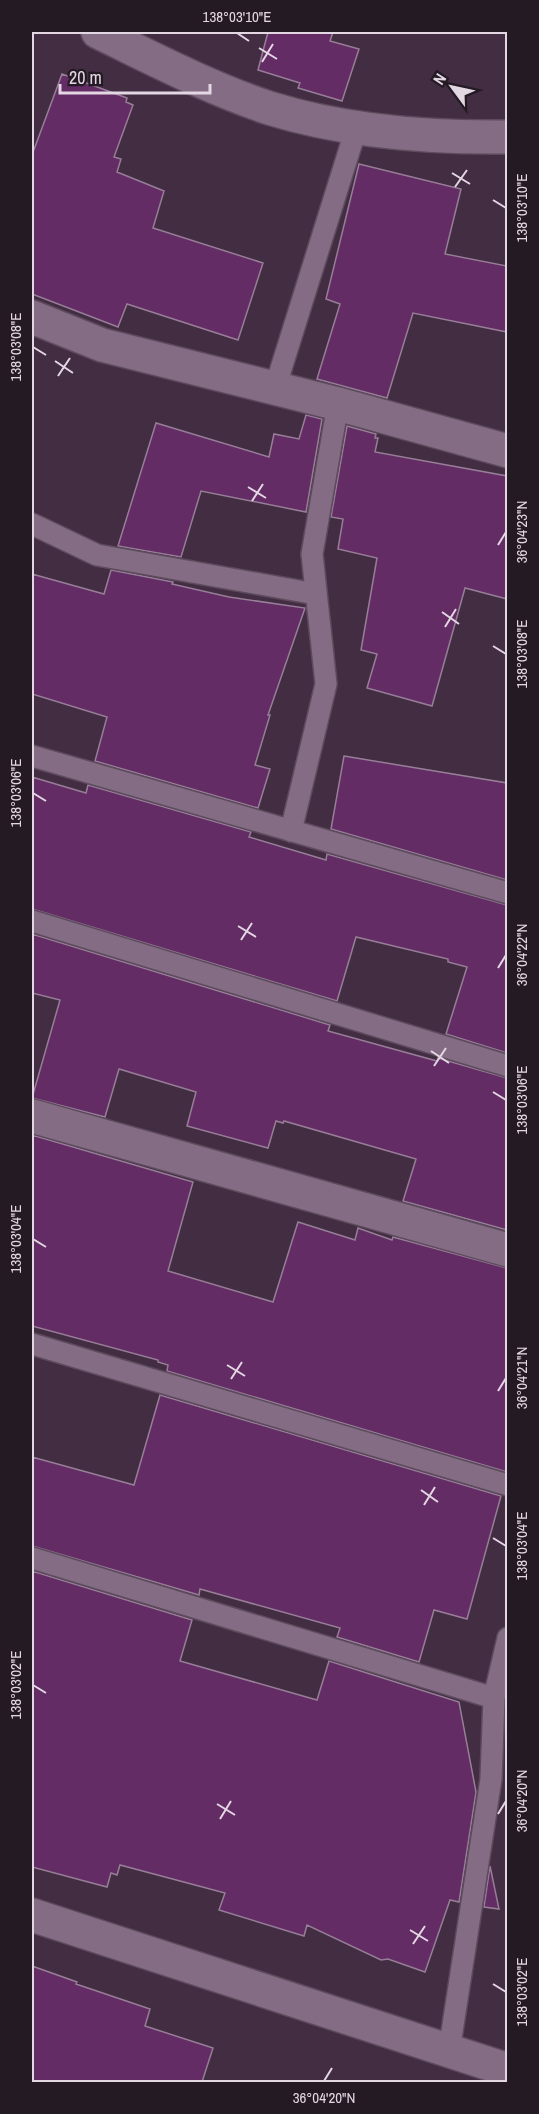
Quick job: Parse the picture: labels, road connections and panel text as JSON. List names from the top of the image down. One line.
{"scale_bar":"20 m","north":"top left","coordinates":["138°03'10\"E","138°03'08\"E","36°04'23\"N","138°03'06\"E","36°04'22\"N","138°03'04\"E","36°04'21\"N","138°03'02\"E","36°04'20\"N"]}
